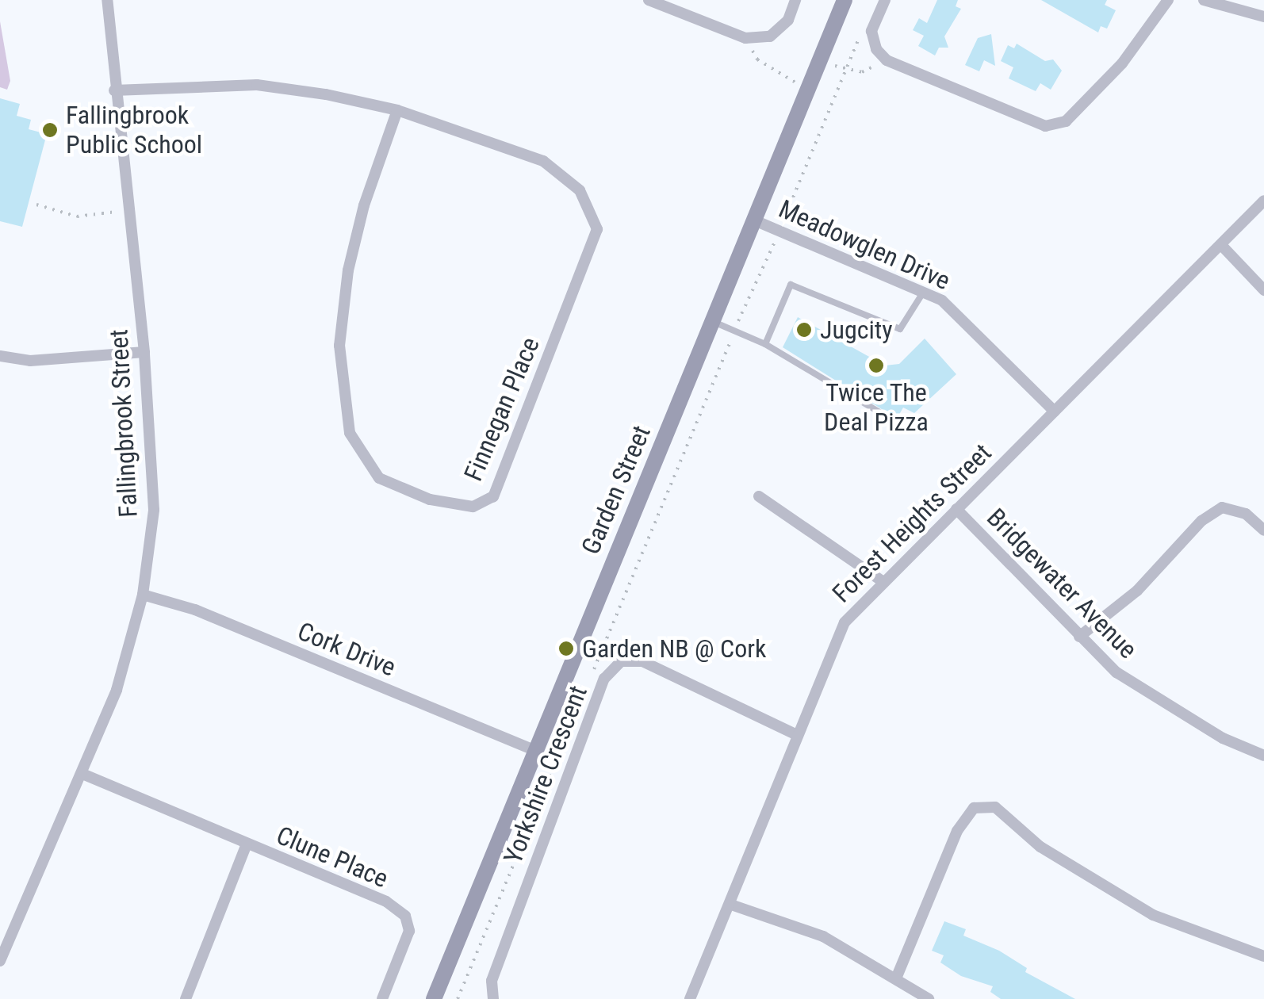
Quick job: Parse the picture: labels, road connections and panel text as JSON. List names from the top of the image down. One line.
{"streets":{"street":["Meadowglen Drive","Finnegan Place","Fallingbrook Street","Garden Street","Forest Heights Street","Bridgewater Avenue","Cork Drive","Yorkshire Crescent","Clune Place"]},"crossings":[["Meadowglen Drive","Garden Street"],["Meadowglen Drive","Forest Heights Street"],["Finnegan Place","Fallingbrook Street"],["Fallingbrook Street","Cork Drive"],["Fallingbrook Street","Clune Place"],["Garden Street","Cork Drive"],["Forest Heights Street","Bridgewater Avenue"],["Forest Heights Street","Yorkshire Crescent"]],"places":["Fallingbrook Public School","Jugcity","Twice The Deal Pizza","Garden NB @ Cork"]}
